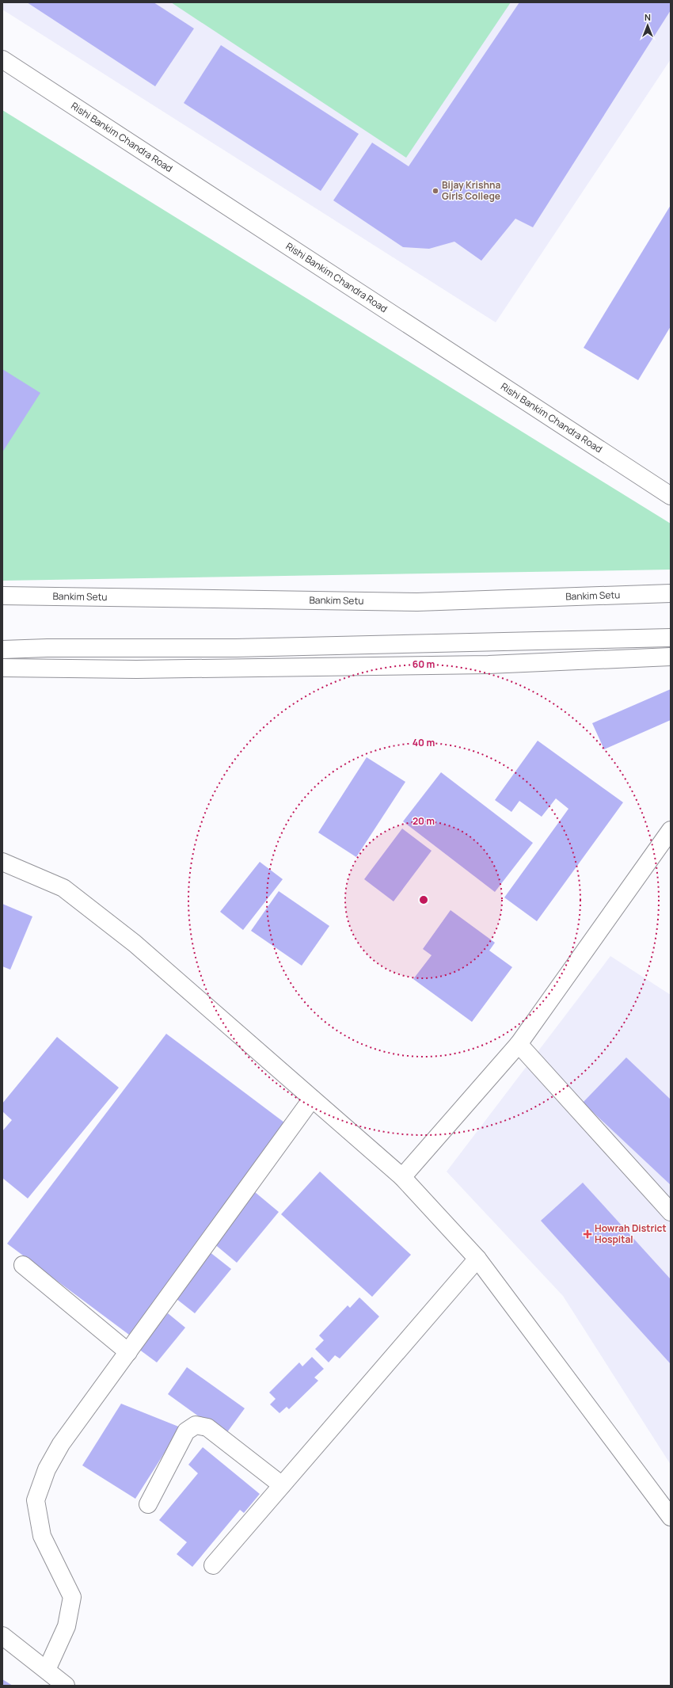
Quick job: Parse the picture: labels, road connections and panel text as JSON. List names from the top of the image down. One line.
{"streets":{"main road":["Rishi Bankim Chandra Road","Bankim Setu"]},"places":{"other":["Bijay Krishna Girls College"],"health":["Howrah District Hospital"]},"north":"top","rings":["60 m","40 m","20 m"]}
